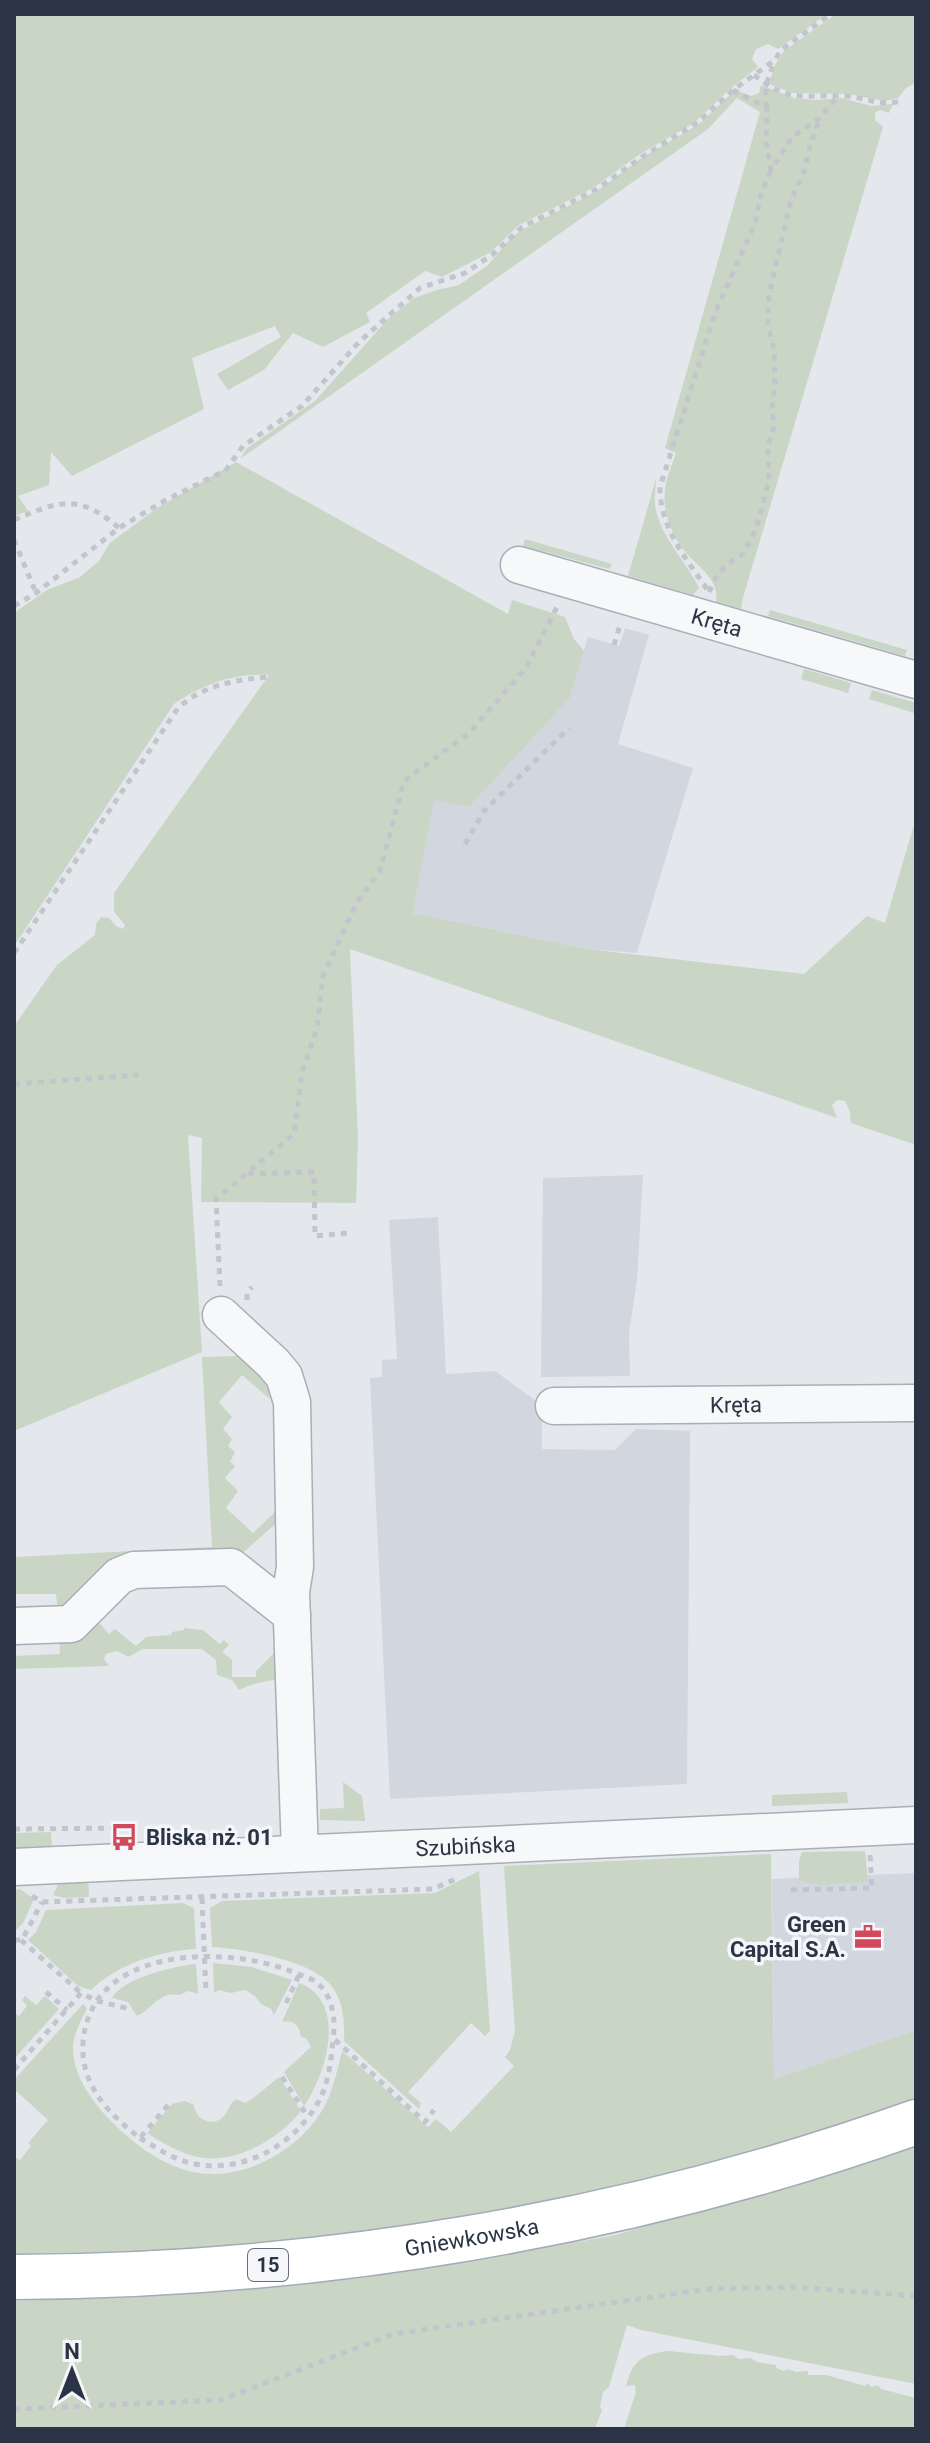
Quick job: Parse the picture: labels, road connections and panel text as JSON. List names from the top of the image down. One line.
{"streets":{"main road":["Gniewkowska","15"],"street":["Kręta","Szubińska"]},"places":{"bus stop":["Bliska nż. 01"],"office":["Green Capital S.A."]},"north":"top"}
